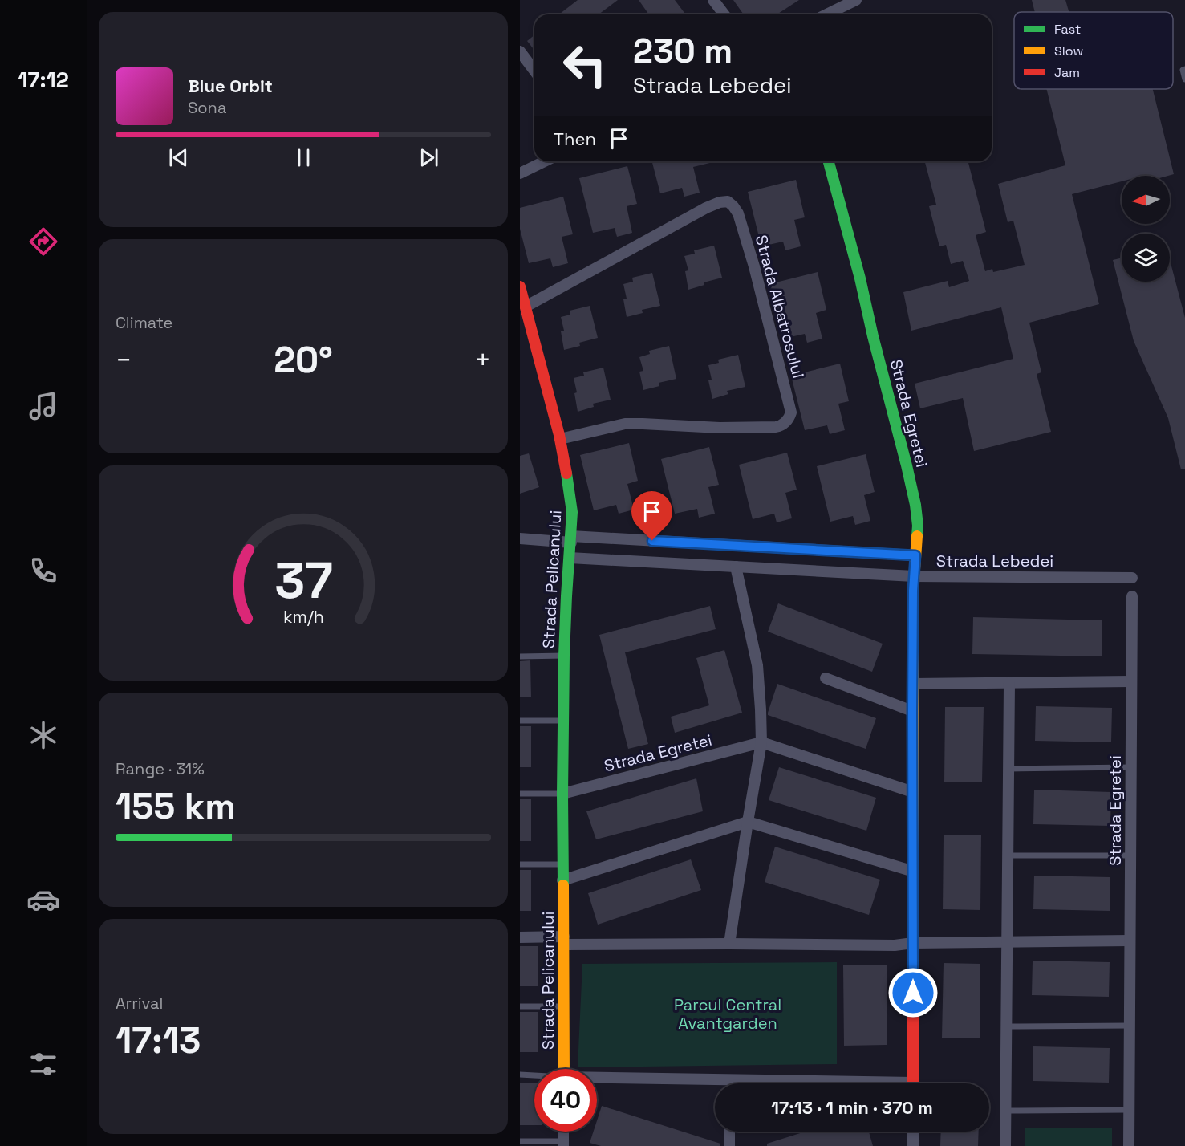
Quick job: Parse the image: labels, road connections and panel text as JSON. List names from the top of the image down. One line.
{"streets":{"street":["Strada Albatrosului","Strada Egretei","Strada Lebedei","Strada Pelicanului"]},"crossings":[["Strada Albatrosului","Strada Pelicanului"],["Strada Egretei","Strada Lebedei"],["Strada Egretei","Strada Pelicanului"],["Strada Lebedei","Strada Pelicanului"]],"parks":["Parcul Central Avantgarden"],"legend":["Fast","Slow","Jam"],"north":"left","page":{"tabs":"17:12","turn":["230 m","Strada Lebedei"],"song":["Blue Orbit","Sona"],"then":"Then","tile":["Climate",["Range · 31%","155 km"],["Arrival","17:13"]],"heat":["−","20°","+"],"limit":"40","trip":"17:13 · 1 min · 370 m","gauge":["37","km/h"]}}
